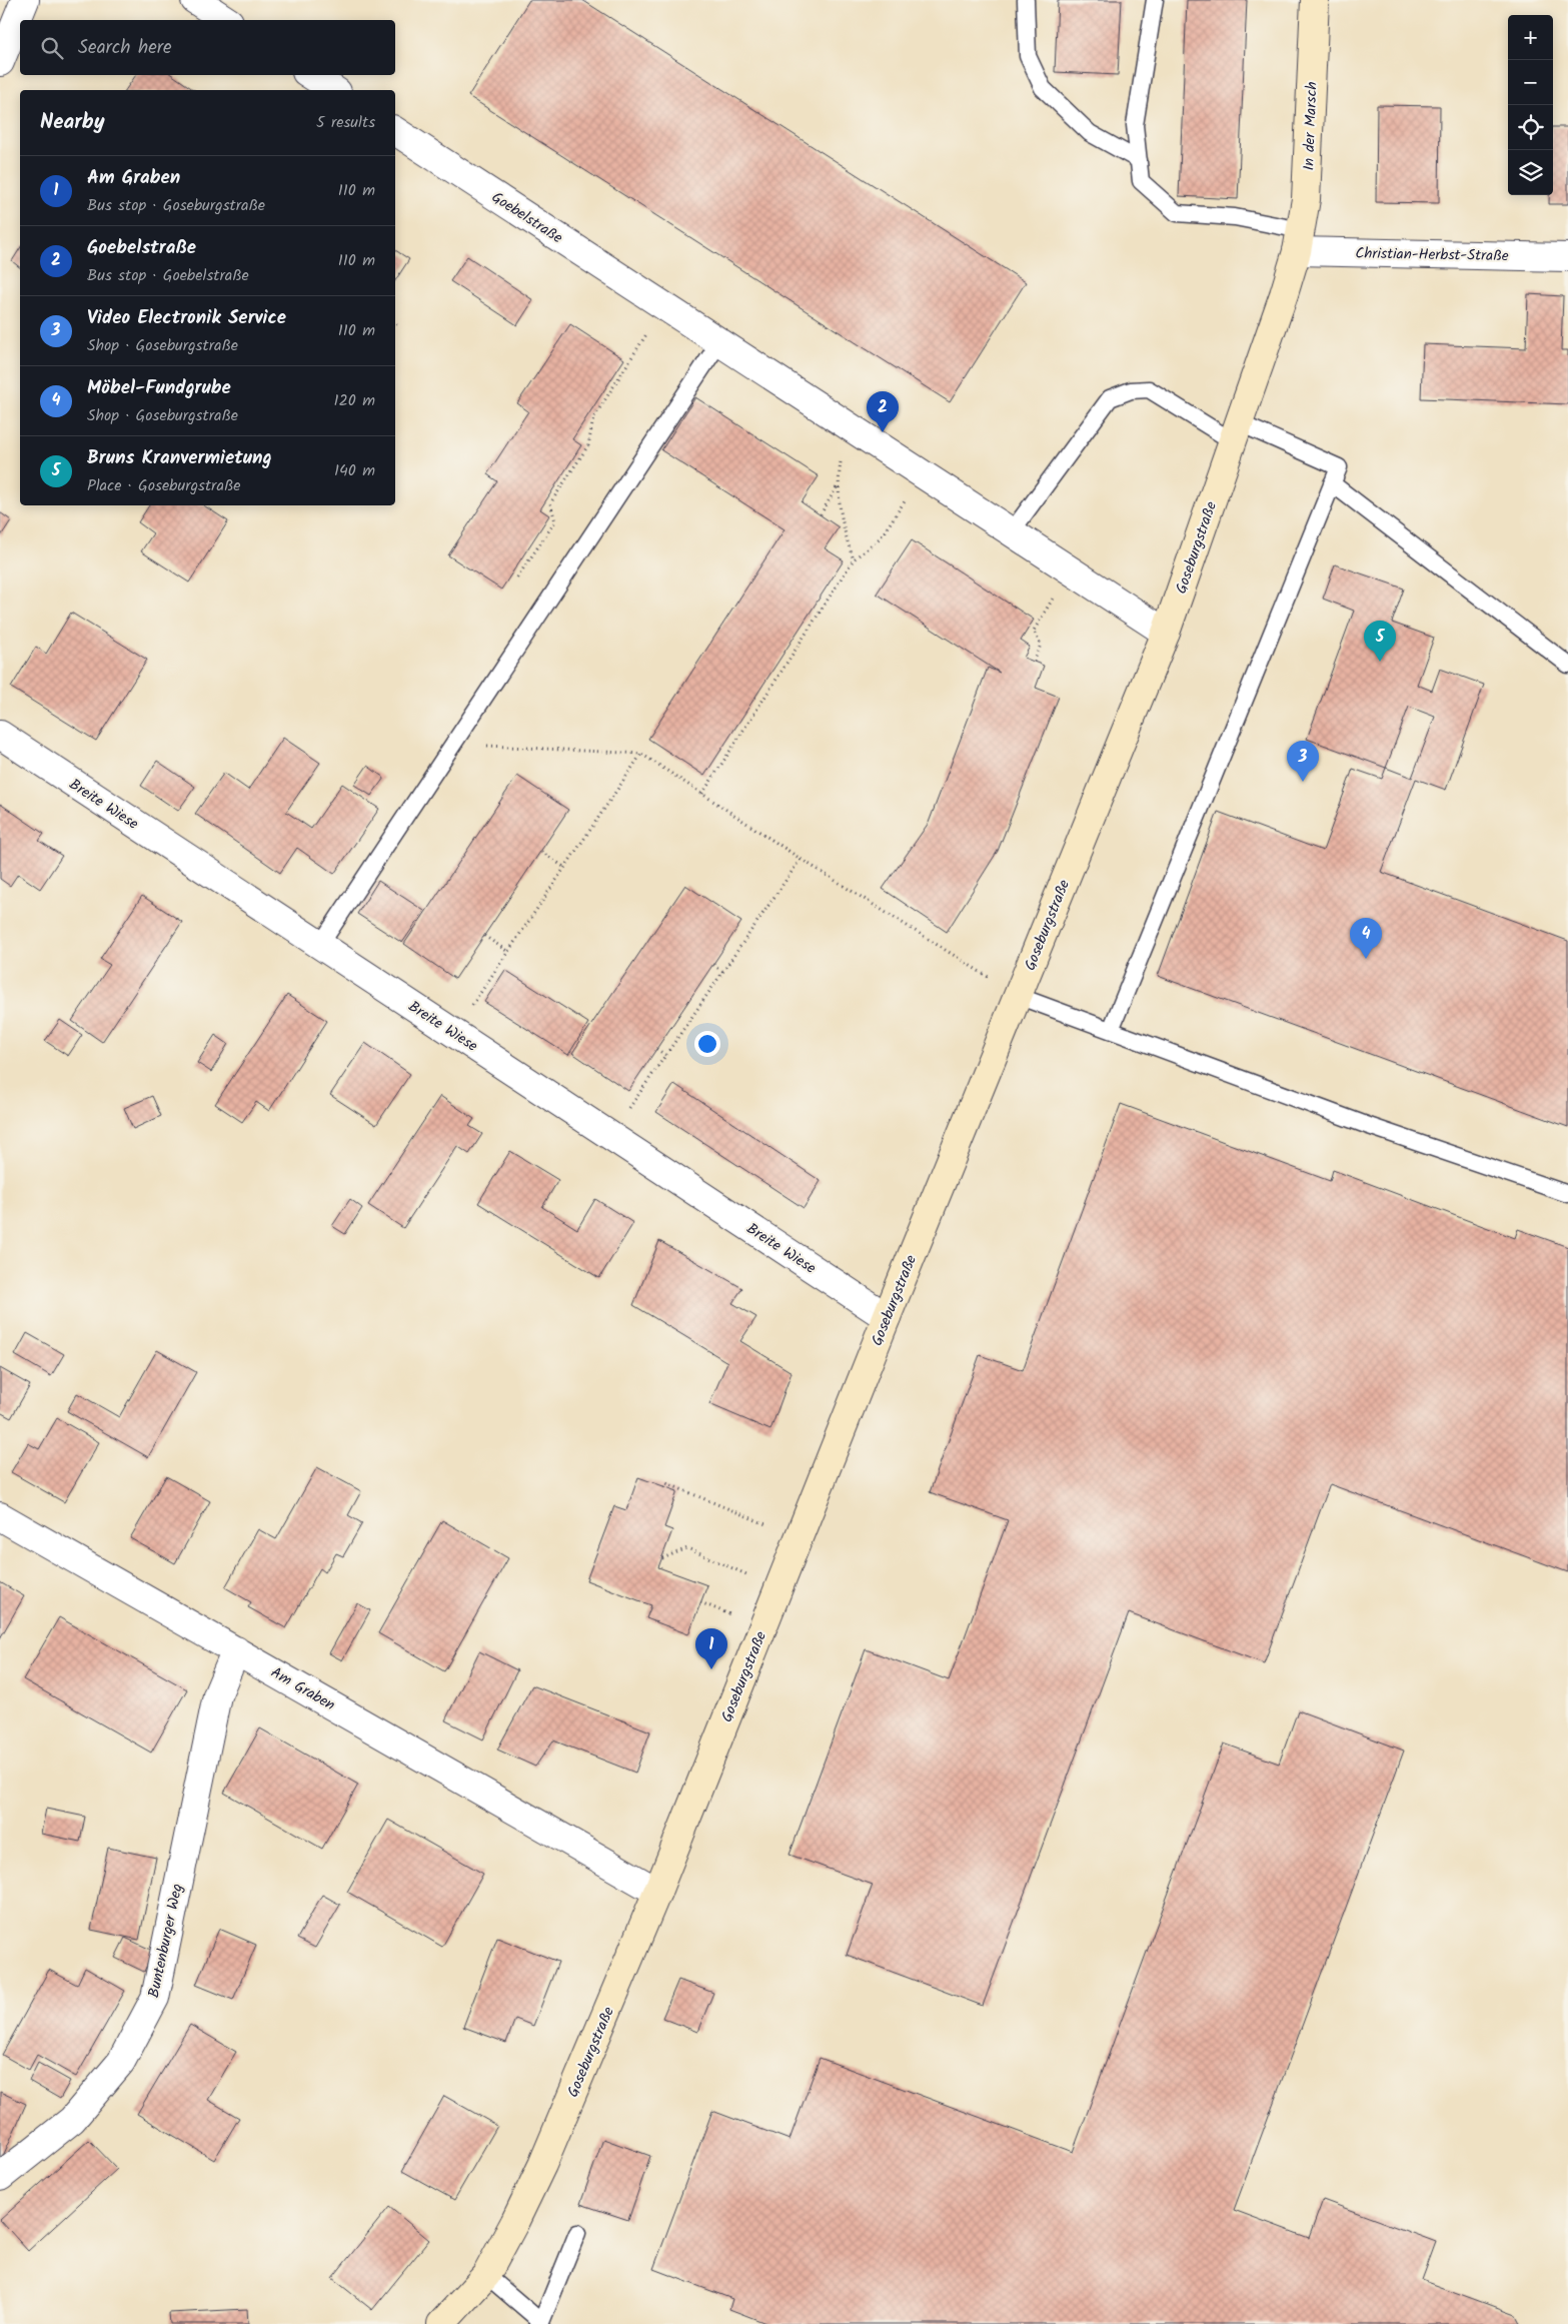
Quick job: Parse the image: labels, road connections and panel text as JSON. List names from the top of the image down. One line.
{"streets":{"street":["In der Marsch","Goebelstraße","Christian-Herbst-Straße","Goseburgstraße","Breite Wiese","Am Graben","Buntenburger Weg"]},"crossings":[["In der Marsch","Christian-Herbst-Straße"],["In der Marsch","Goseburgstraße"],["Goebelstraße","Goseburgstraße"],["Christian-Herbst-Straße","Goseburgstraße"],["Goseburgstraße","Breite Wiese"],["Goseburgstraße","Am Graben"],["Am Graben","Buntenburger Weg"]],"page":{"map_buttons":["+","−"],"search":"Search here","heading":["Nearby","5 results"],"list":[{"mark":"1","name":"Am Graben","note":"Bus stop · Goseburgstraße","value":"110 m"},{"mark":"2","name":"Goebelstraße","note":"Bus stop · Goebelstraße","value":"110 m"},{"mark":"3","name":"Video Electronik Service","note":"Shop · Goseburgstraße","value":"110 m"},{"mark":"4","name":"Möbel-Fundgrube","note":"Shop · Goseburgstraße","value":"120 m"},{"mark":"5","name":"Bruns Kranvermietung","note":"Place · Goseburgstraße","value":"140 m"}],"pins":["2","5","3","4","1"]}}
